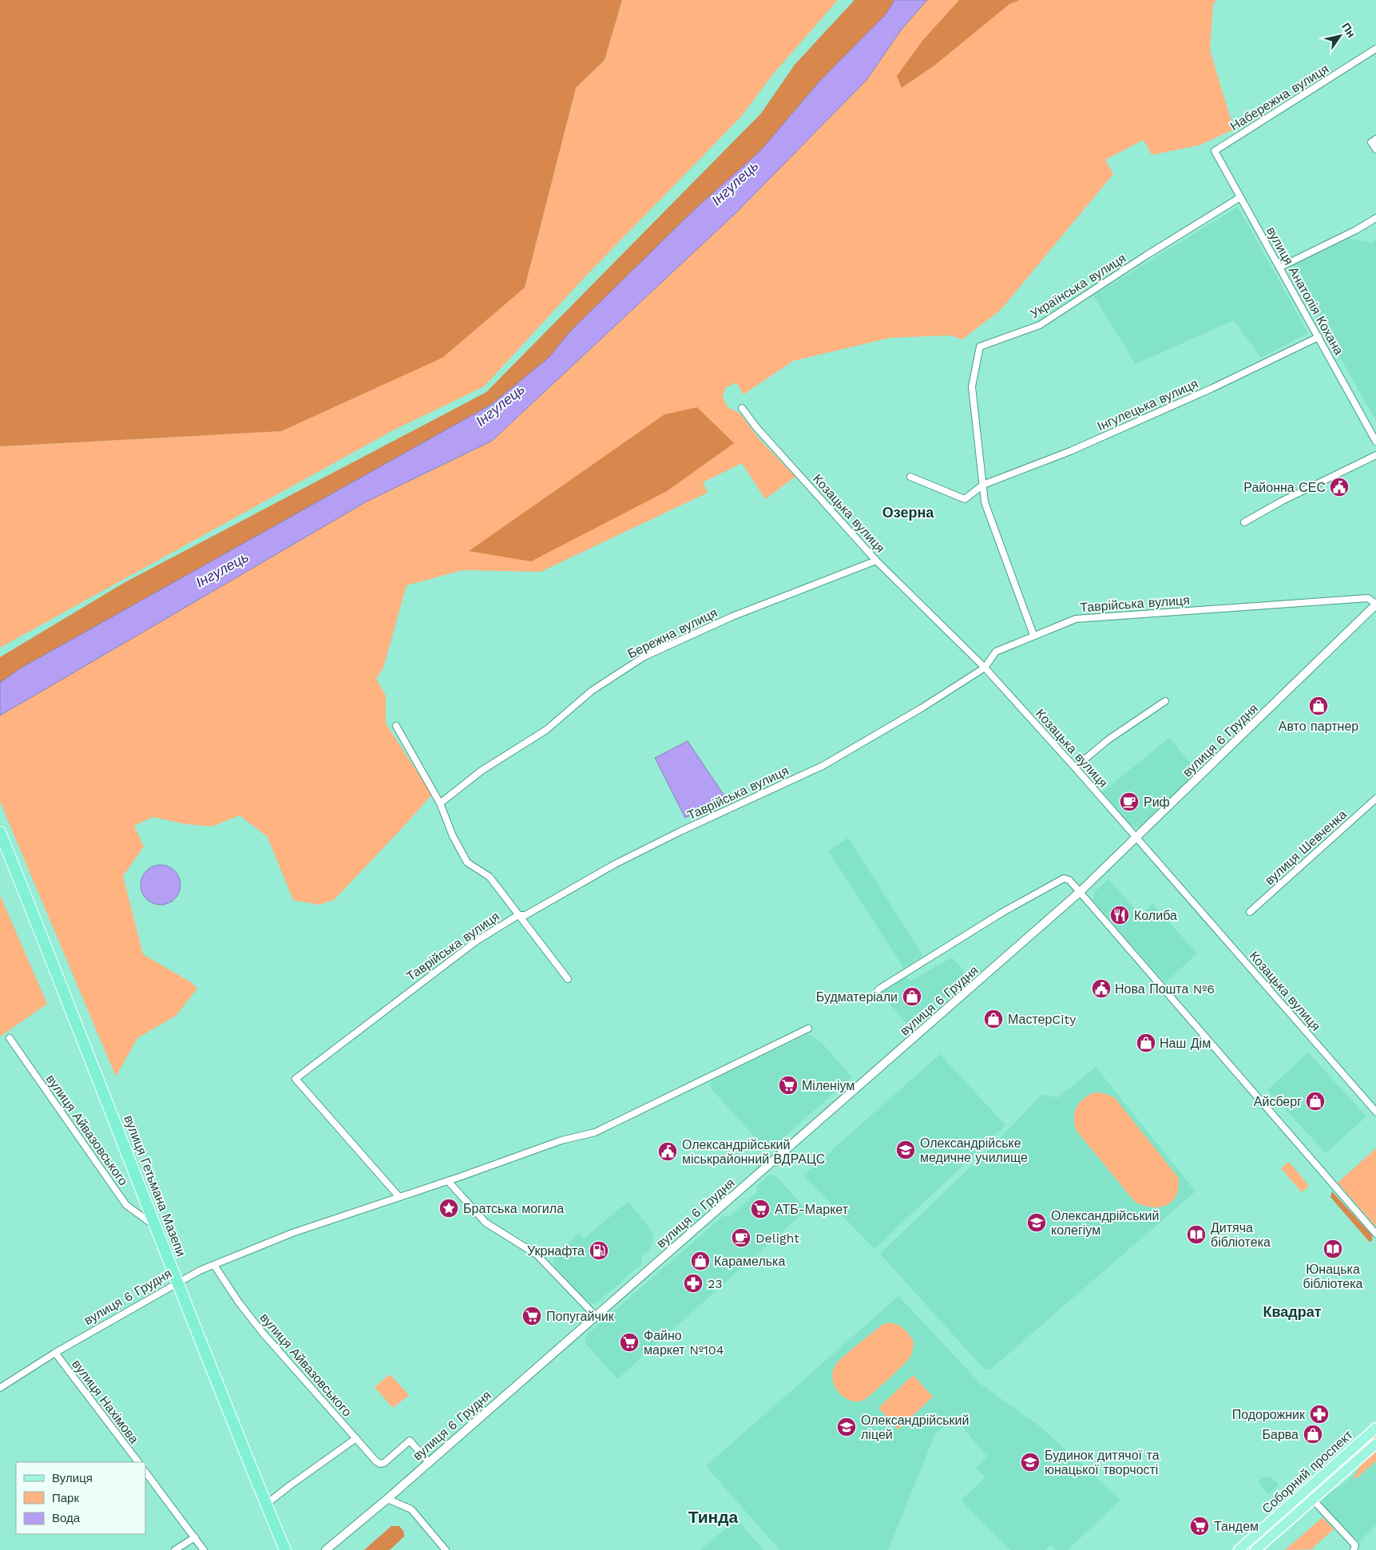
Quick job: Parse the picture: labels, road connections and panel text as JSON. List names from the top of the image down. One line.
{"streets":{"highway":["вулиця Гетьмана Мазепи"],"main road":["Соборний проспект"],"street":["Набережна вулиця","Українська вулиця","вулиця Анатолія Кохана","Інгулецька вулиця","Козацька вулиця","Таврійська вулиця","Бережна вулиця","вулиця 6 Грудня","вулиця Шевченка","вулиця Айвазовського","вулиця Нахімова"]},"crossings":[["Набережна вулиця","вулиця Анатолія Кохана"],["Українська вулиця","вулиця Анатолія Кохана"],["Українська вулиця","Інгулецька вулиця"],["Українська вулиця","Таврійська вулиця"],["вулиця Анатолія Кохана","Інгулецька вулиця"],["Козацька вулиця","Таврійська вулиця"],["Козацька вулиця","Бережна вулиця"],["Козацька вулиця","вулиця 6 Грудня"],["Таврійська вулиця","вулиця 6 Грудня"],["вулиця 6 Грудня","вулиця Айвазовського"],["вулиця 6 Грудня","вулиця Гетьмана Мазепи"],["вулиця 6 Грудня","вулиця Нахімова"],["вулиця Айвазовського","вулиця Гетьмана Мазепи"]],"districts":["Озерна","Квадрат","Тинда"],"water":["Інгулець"],"places":{"public building":["Районна СЕС","Нова Пошта №6","Олександрійський міськрайонний ВДРАЦС"],"shop":["Авто партнер","Будматеріали","МастерCity","Наш Дім","Айсберг","Карамелька","Барва"],"cafe":["Риф","Delight"],"restaurant":["Колиба"],"supermarket":["Міленіум","АТБ-Маркет","Попугайчик","Файно маркет №104","Тандем"],"school or university":["Олександрійське медичне училище","Олександрійський колегіум","Олександрійський ліцей","Будинок дитячої та юнацької творчості"],"place":["Братська могила"],"library":["Дитяча бібліотека","Юнацька бібліотека"],"fuel station":["Укрнафта"],"pharmacy":["23","Подорожник"]},"legend":["Вулиця","Парк","Вода"],"north":"top right"}
